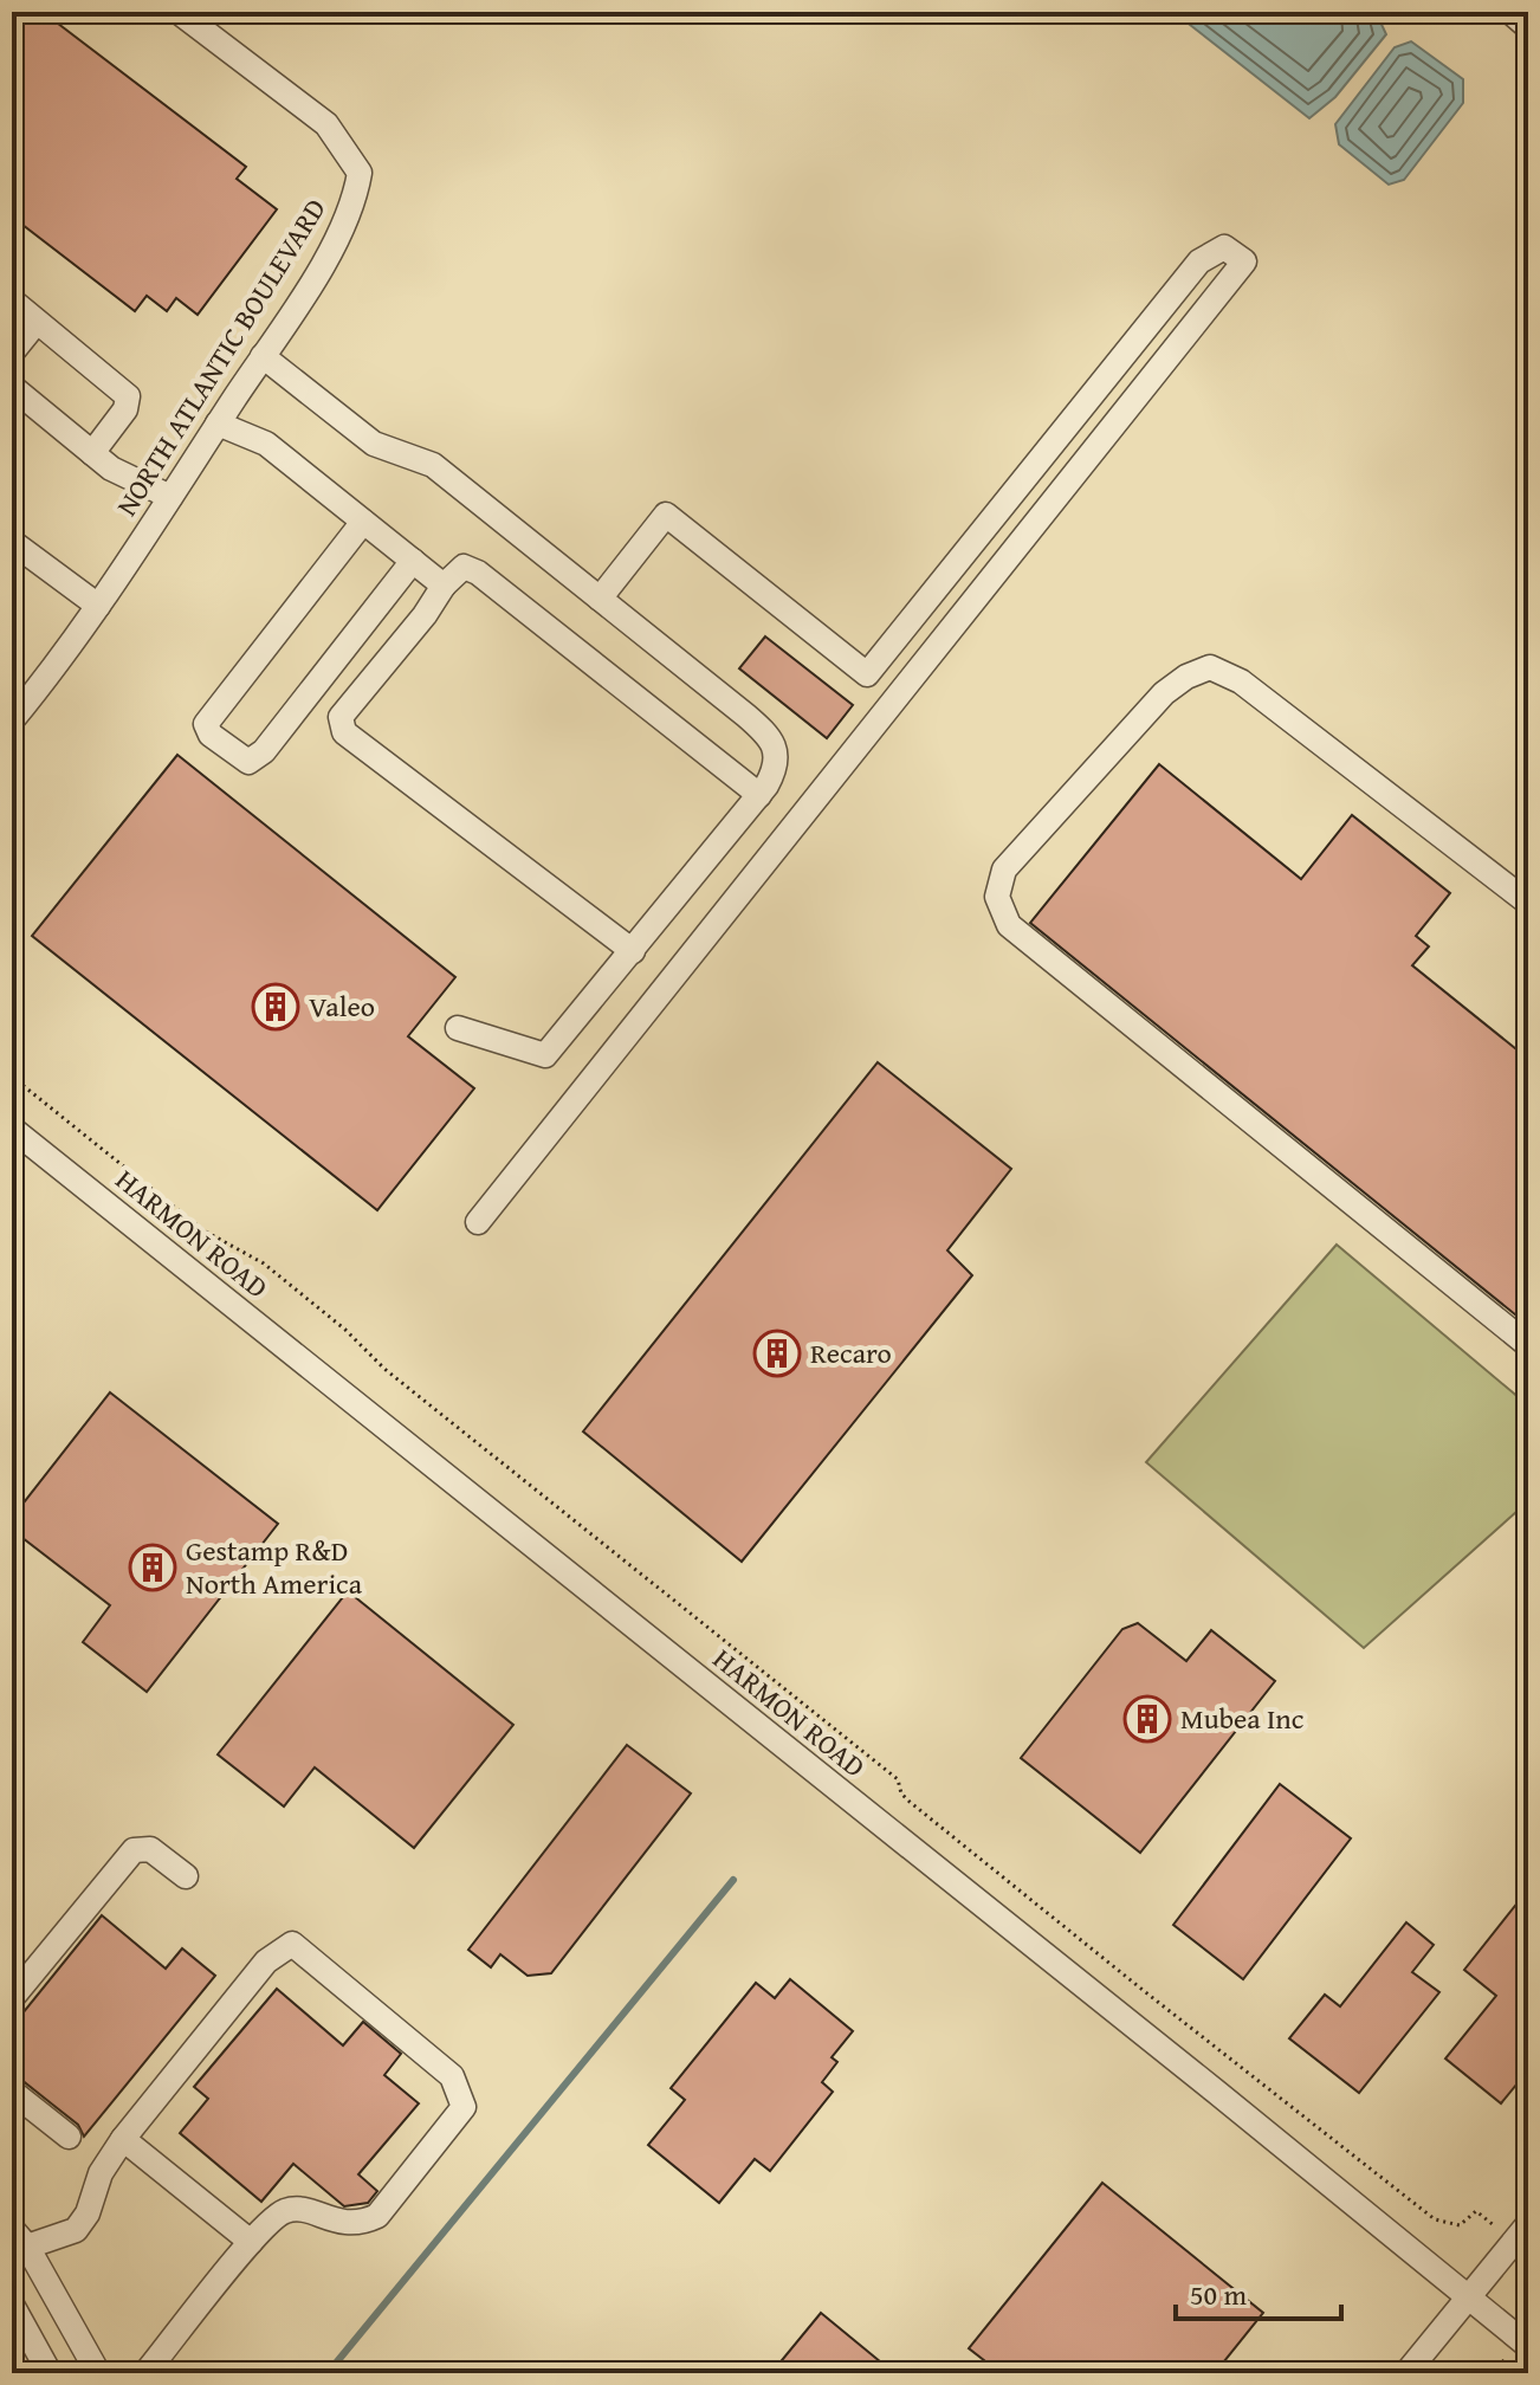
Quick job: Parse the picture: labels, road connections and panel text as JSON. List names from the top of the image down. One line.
{"streets":{"street":["NORTH ATLANTIC BOULEVARD","HARMON ROAD"]},"places":{"building":["Valeo","Recaro","Gestamp R&D North America","Mubea Inc"]},"scale_bar":"50 m"}
